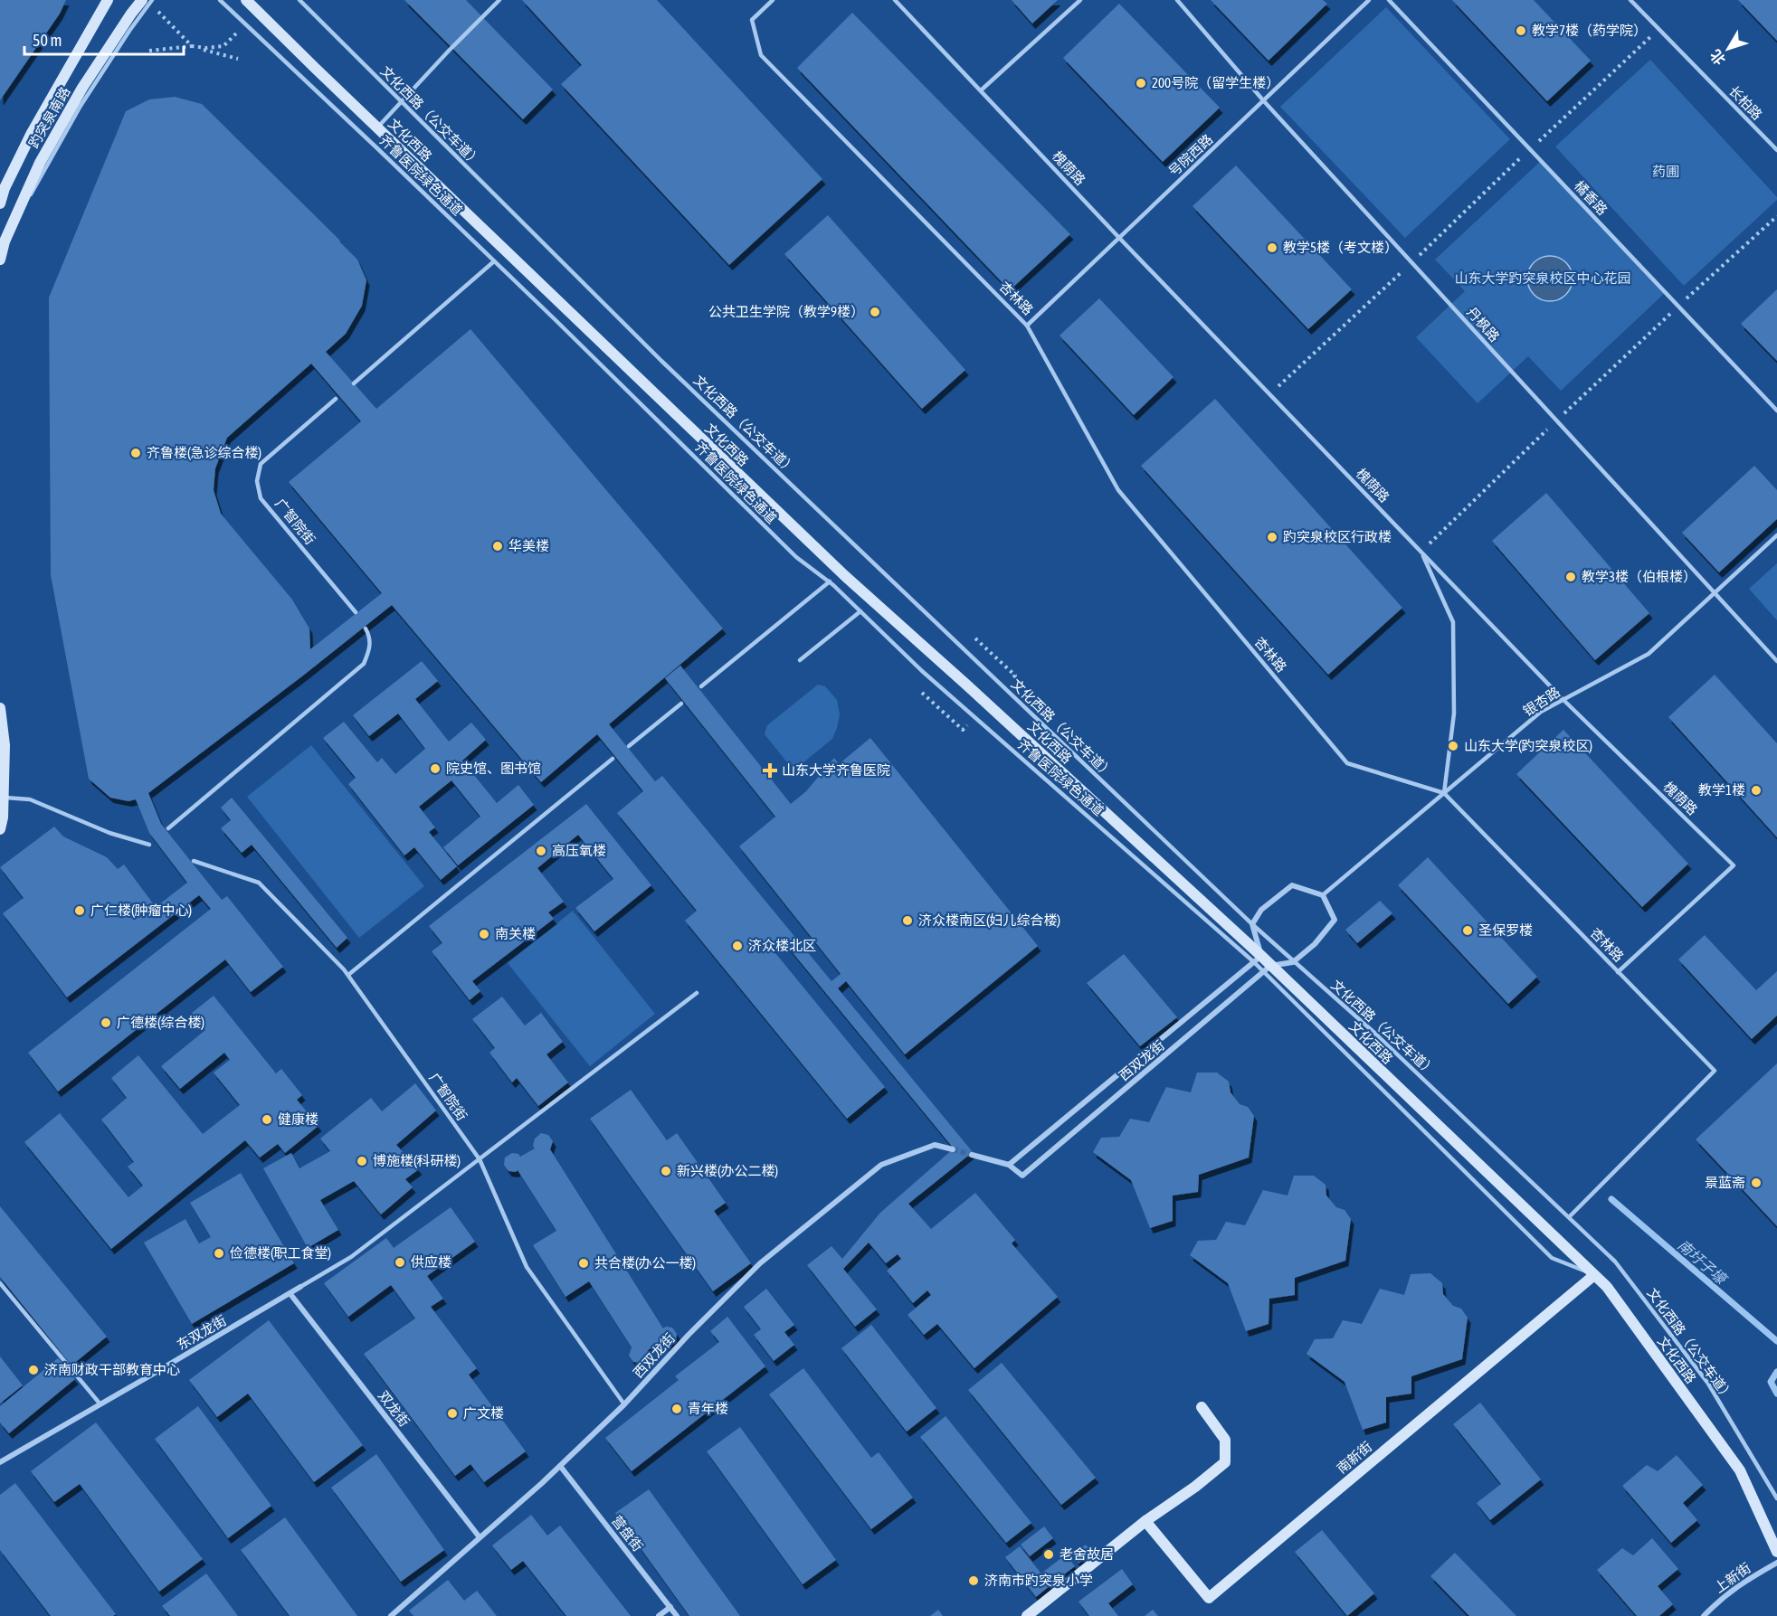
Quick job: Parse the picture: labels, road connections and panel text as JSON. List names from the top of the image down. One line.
{"streets":{"main road":["趵突泉南路","文化西路","南新街"],"street":["西双龙街","东双龙街","双龙街","营盘街","上新街"],"lane":["长柏路","文化西路（公交车道）","号院西路","槐荫路","齐鲁医院绿色通道","橘香路","杏林路","丹枫路","广智院街","银杏路"]},"crossings":[["文化西路（公交车道）","杏林路"],["文化西路（公交车道）","银杏路"],["文化西路","齐鲁医院绿色通道"],["文化西路","西双龙街"],["文化西路","南新街"],["号院西路","槐荫路"],["号院西路","杏林路"],["号院西路","丹枫路"],["槐荫路","杏林路"],["槐荫路","银杏路"],["齐鲁医院绿色通道","西双龙街"],["杏林路","银杏路"],["丹枫路","银杏路"],["广智院街","西双龙街"],["西双龙街","双龙街"],["西双龙街","营盘街"],["东双龙街","双龙街"]],"water":["南圩子壕"],"parks":["药圃","山东大学趵突泉校区中心花园"],"places":{"other":["教学7楼（药学院）","200号院（留学生楼）","教学5楼（考文楼）","公共卫生学院（教学9楼）","齐鲁楼(急诊综合楼)","趵突泉校区行政楼","华美楼","教学3楼（伯根楼）","山东大学(趵突泉校区)","院史馆、图书馆","教学1楼","高压氧楼","广仁楼(肿瘤中心)","济众楼南区(妇儿综合楼)","圣保罗楼","南关楼","济众楼北区","广德楼(综合楼)","健康楼","博施楼(科研楼)","新兴楼(办公二楼)","景蓝斋","俭德楼(职工食堂)","供应楼","共合楼(办公一楼)","济南财政干部教育中心","青年楼","广文楼","老舍故居","济南市趵突泉小学"],"health":["山东大学齐鲁医院"]},"scale_bar":"50 m","north":"bottom left"}
